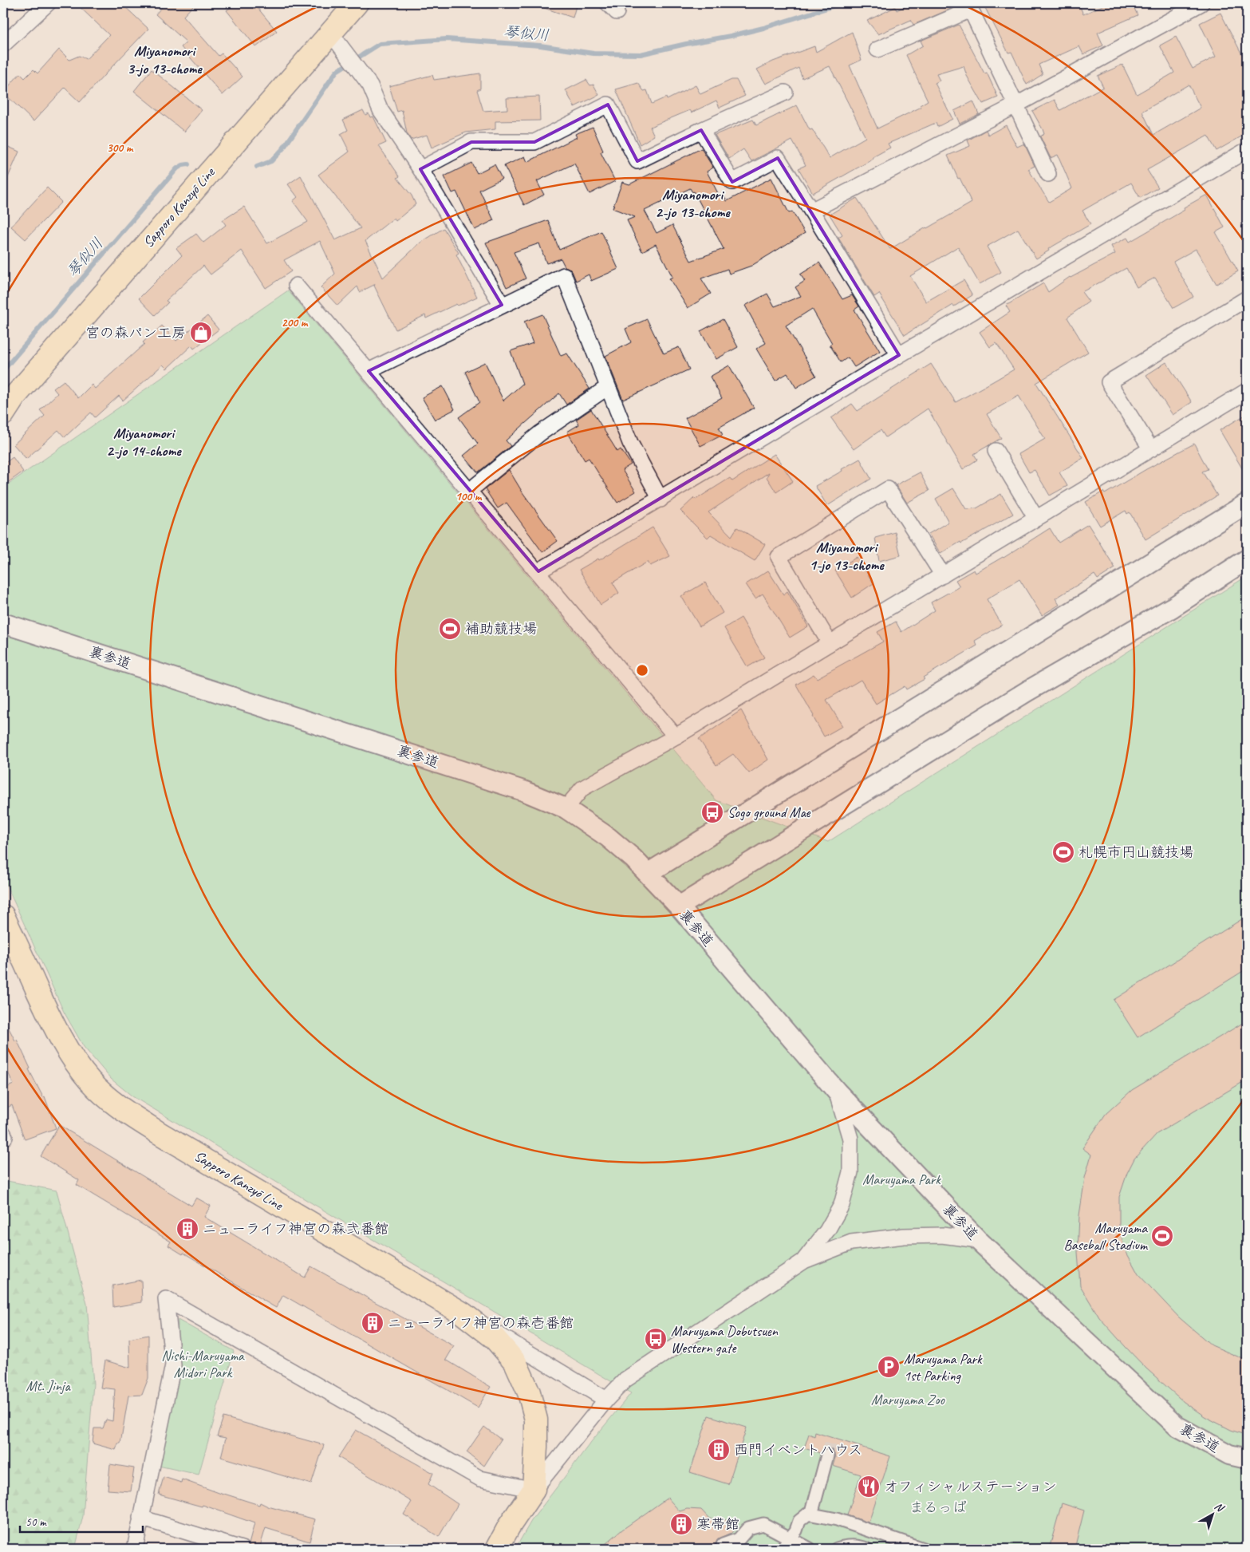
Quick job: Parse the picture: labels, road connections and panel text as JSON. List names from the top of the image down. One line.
{"streets":{"main road":["Sapporo Kanzyō Line"],"street":["裏参道"]},"districts":["Miyanomori 3-jo 13-chome","Miyanomori 2-jo 13-chome","Miyanomori 2-jo 14-chome","Miyanomori 1-jo 13-chome"],"water":["琴似川"],"parks":["Maruyama Park","Nishi-Maruyama Midori Park","Mt. Jinja","Maruyama Zoo","まるっぱ"],"places":{"shop":["宮の森パン工房"],"sports":["補助競技場","札幌市円山競技場","Maruyama Baseball Stadium"],"bus stop":["Sogo ground Mae","Maruyama Dobutsuen Western gate"],"building":["ニューライフ神宮の森弐番館","ニューライフ神宮の森壱番館","西門イベントハウス","寒帯館"],"parking":["Maruyama Park 1st Parking"],"restaurant":["オフィシャルステーション"]},"scale_bar":"50 m","north":"top right","rings":["300 m","200 m","100 m"]}
